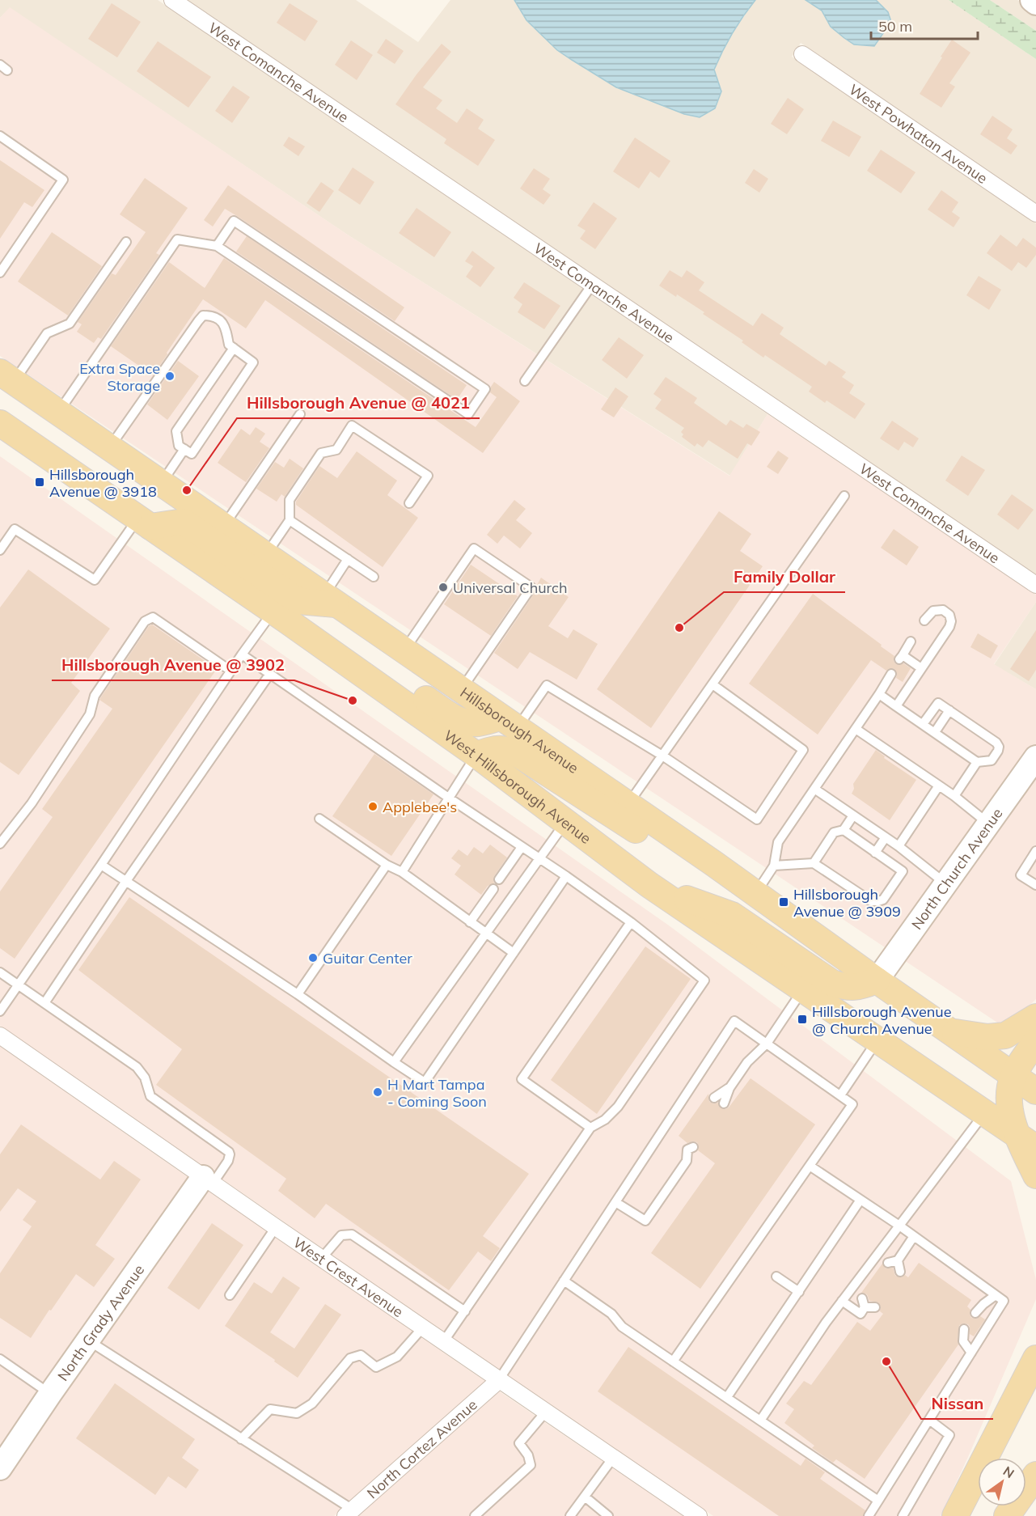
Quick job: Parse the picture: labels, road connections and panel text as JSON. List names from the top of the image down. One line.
{"streets":{"main road":["Hillsborough Avenue","West Hillsborough Avenue"],"street":["West Comanche Avenue","West Powhatan Avenue","North Church Avenue","West Crest Avenue","North Grady Avenue","North Cortez Avenue"]},"crossings":[["Hillsborough Avenue","North Church Avenue"],["West Crest Avenue","North Grady Avenue"],["West Crest Avenue","North Cortez Avenue"]],"places":{"other":["Extra Space Storage","Hillsborough Avenue @ 4021","Universal Church","Family Dollar","Hillsborough Avenue @ 3902","Applebee's","Guitar Center","H Mart Tampa - Coming Soon","Nissan"],"transit":["Hillsborough Avenue @ 3918","Hillsborough Avenue @ 3909","Hillsborough Avenue @ Church Avenue"]},"scale_bar":"50 m","north":"top right"}
